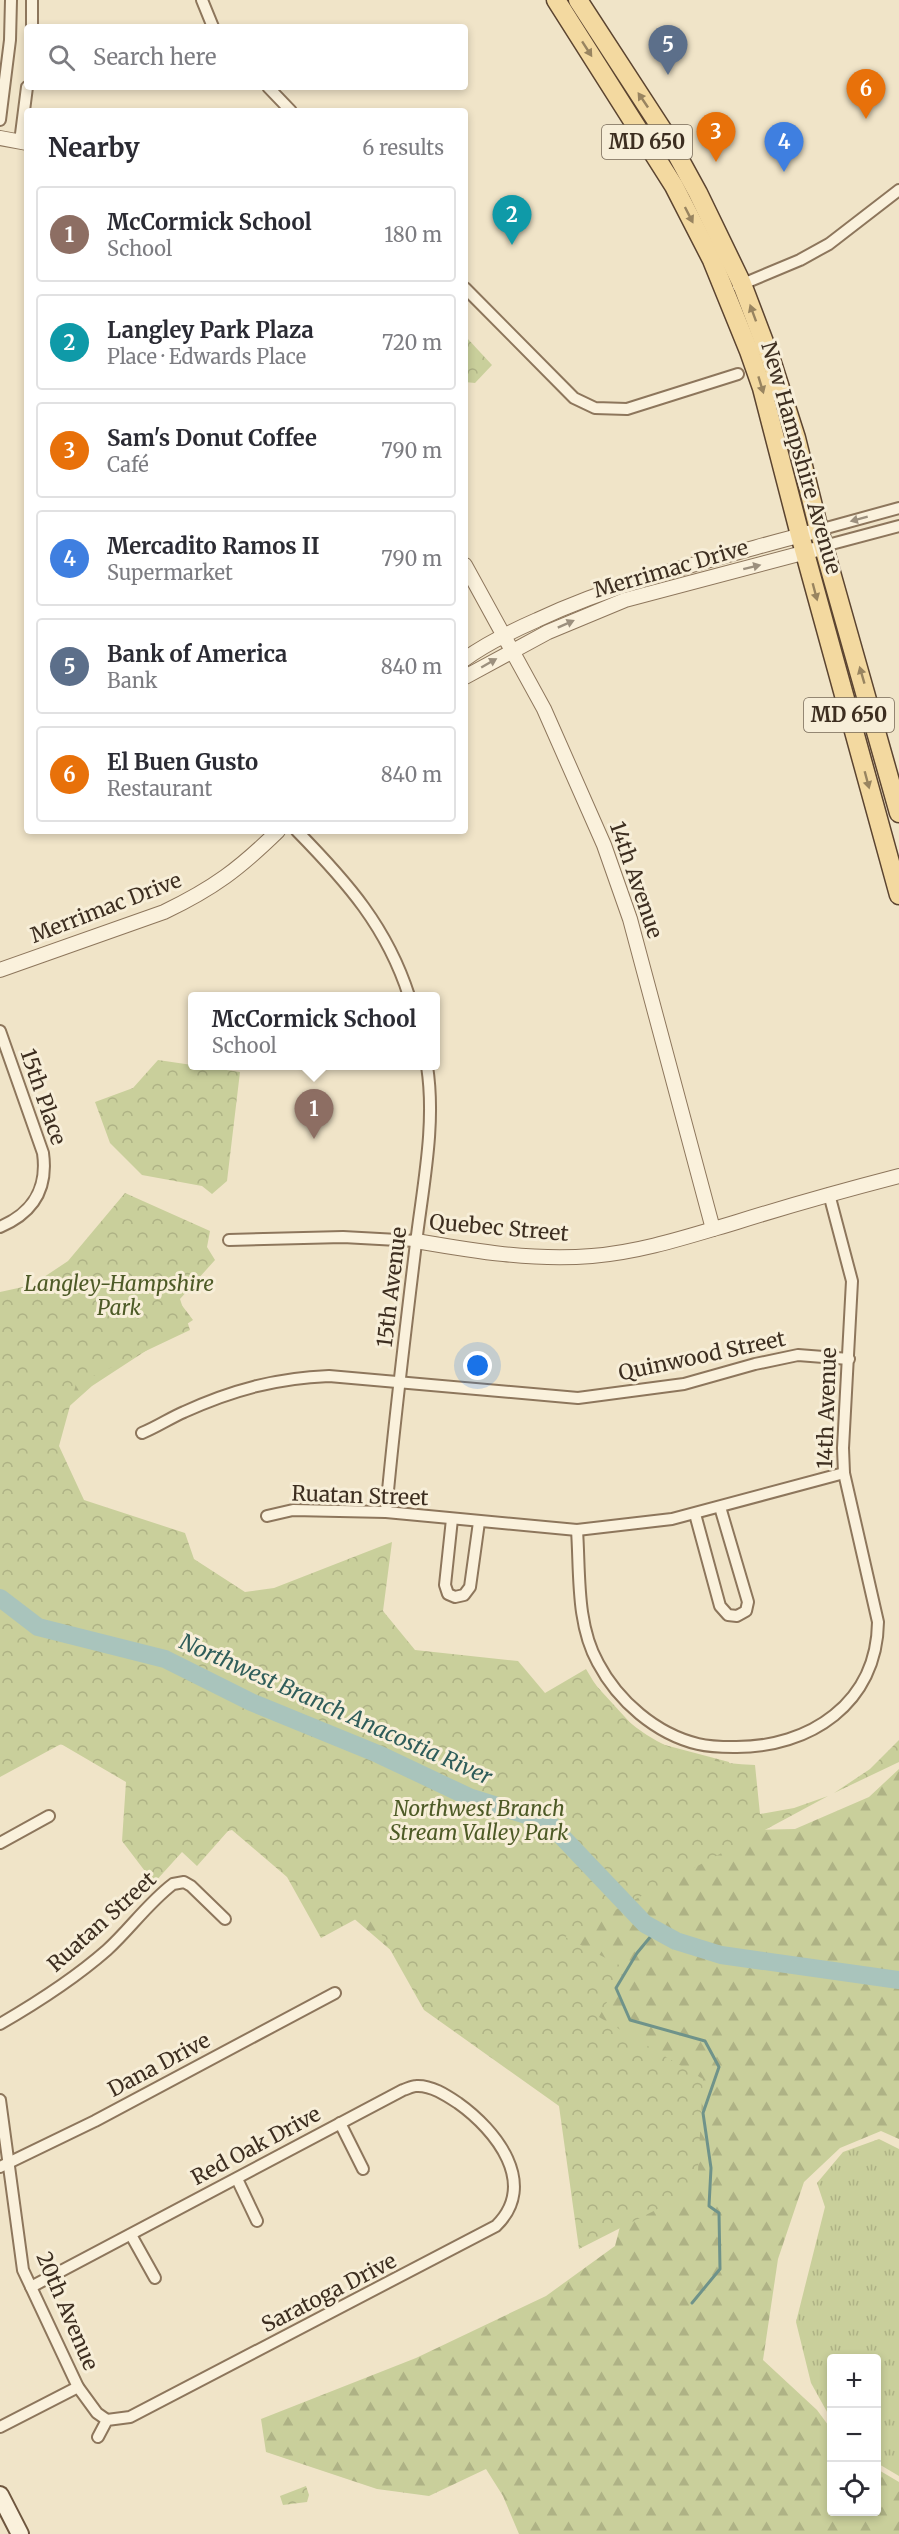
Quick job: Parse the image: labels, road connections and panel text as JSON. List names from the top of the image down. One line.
{"streets":{"main road":["MD 650","New Hampshire Avenue"],"street":["Merrimac Drive","14th Avenue","15th Place","Quebec Street","15th Avenue","Quinwood Street","Ruatan Street","Dana Drive","Red Oak Drive","Saratoga Drive","20th Avenue"]},"crossings":[["New Hampshire Avenue","Merrimac Drive"],["Merrimac Drive","14th Avenue"],["14th Avenue","Quebec Street"],["14th Avenue","Quinwood Street"],["14th Avenue","Ruatan Street"],["Quebec Street","15th Avenue"],["15th Avenue","Quinwood Street"],["15th Avenue","Ruatan Street"],["Dana Drive","20th Avenue"],["Red Oak Drive","Saratoga Drive"],["Red Oak Drive","20th Avenue"],["Saratoga Drive","20th Avenue"]],"water":["Northwest Branch Anacostia River"],"parks":["Langley-Hampshire Park","Northwest Branch Stream Valley Park"],"page":{"search":"Search here","pins":["5","6","3","4","2","1"],"heading":["Nearby","6 results"],"list":[{"mark":"1","name":"McCormick School","note":"School","value":"180 m"},{"mark":"2","name":"Langley Park Plaza","note":"Place · Edwards Place","value":"720 m"},{"mark":"3","name":"Sam's Donut Coffee","note":"Café","value":"790 m"},{"mark":"4","name":"Mercadito Ramos II","note":"Supermarket","value":"790 m"},{"mark":"5","name":"Bank of America","note":"Bank","value":"840 m"},{"mark":"6","name":"El Buen Gusto","note":"Restaurant","value":"840 m"}],"popup":["McCormick School","School"],"map_buttons":["+","−"]}}
